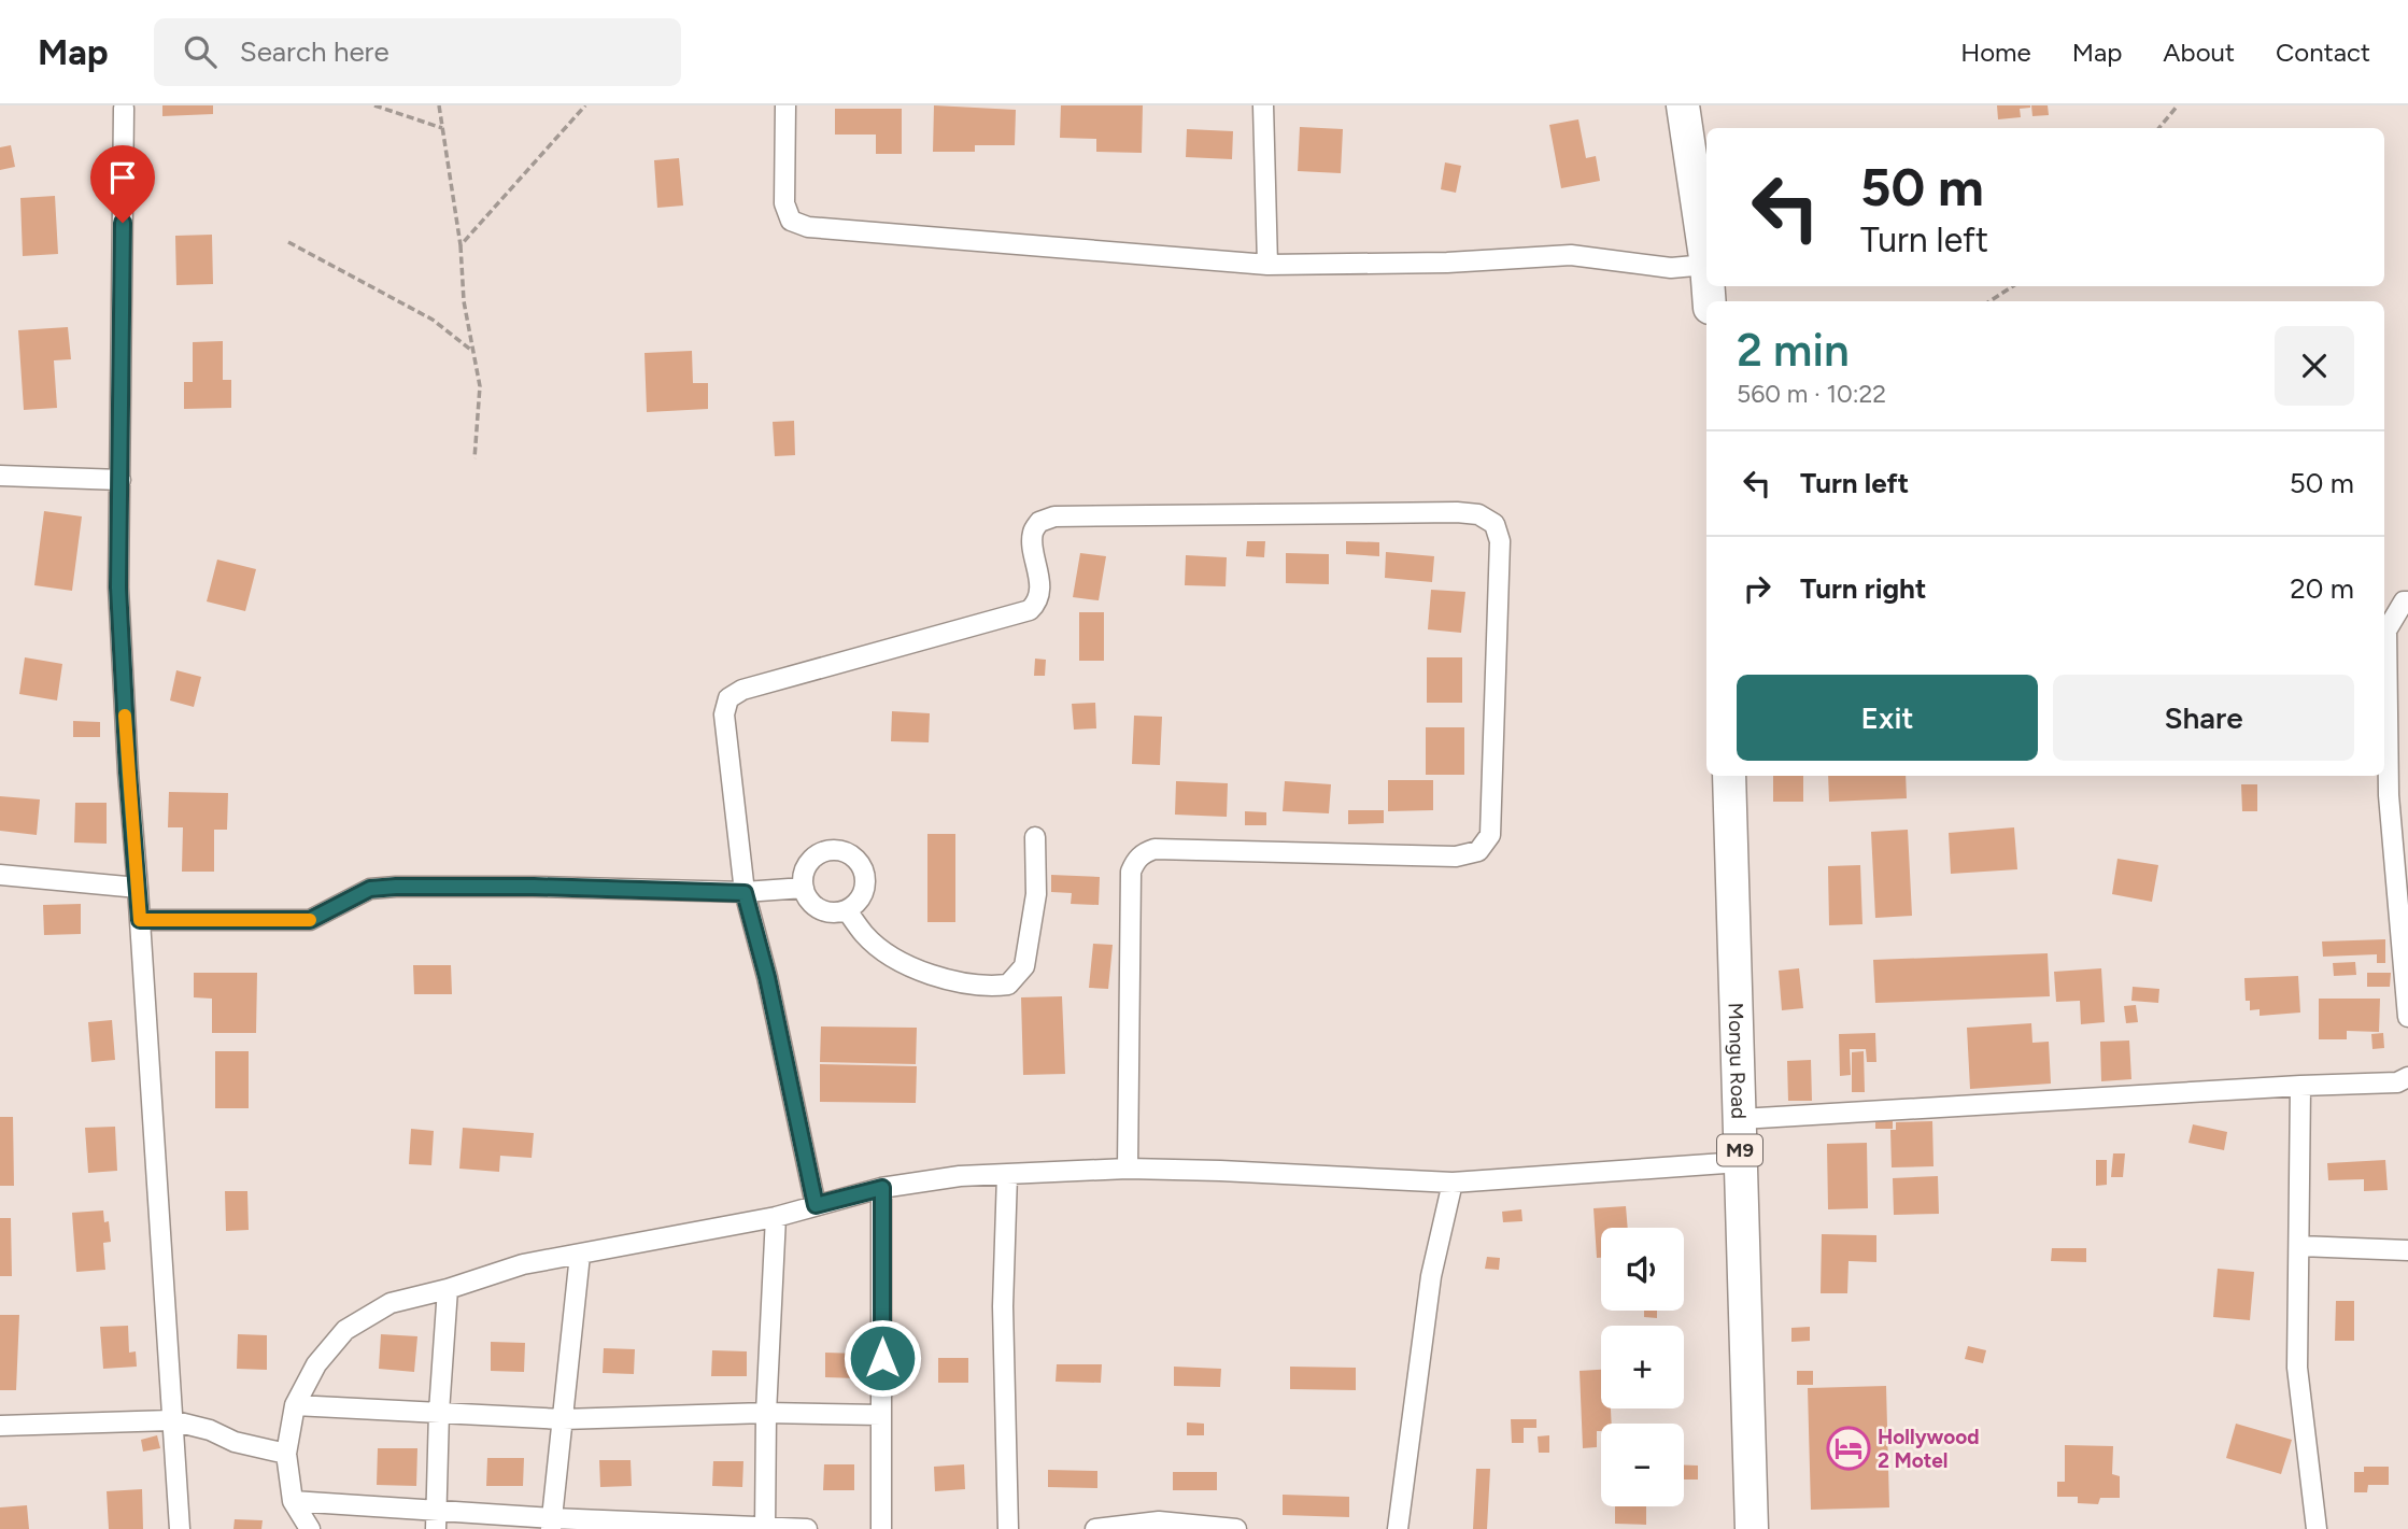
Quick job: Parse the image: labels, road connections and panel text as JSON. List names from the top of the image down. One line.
{"streets":{"main road":["Mongu Road","M9"]},"places":{"hotel":["Hollywood 2 Motel"]},"page":{"header":"Map","search":"Search here","nav":["Home","Map","About","Contact"],"turn":["50 m","Turn left"],"heading":["2 min","560 m · 10:22"],"list":[{"name":"Turn left","value":"50 m"},{"name":"Turn right","value":"20 m"}],"buttons":["Exit","Share"],"map_buttons":["+","−"]}}
